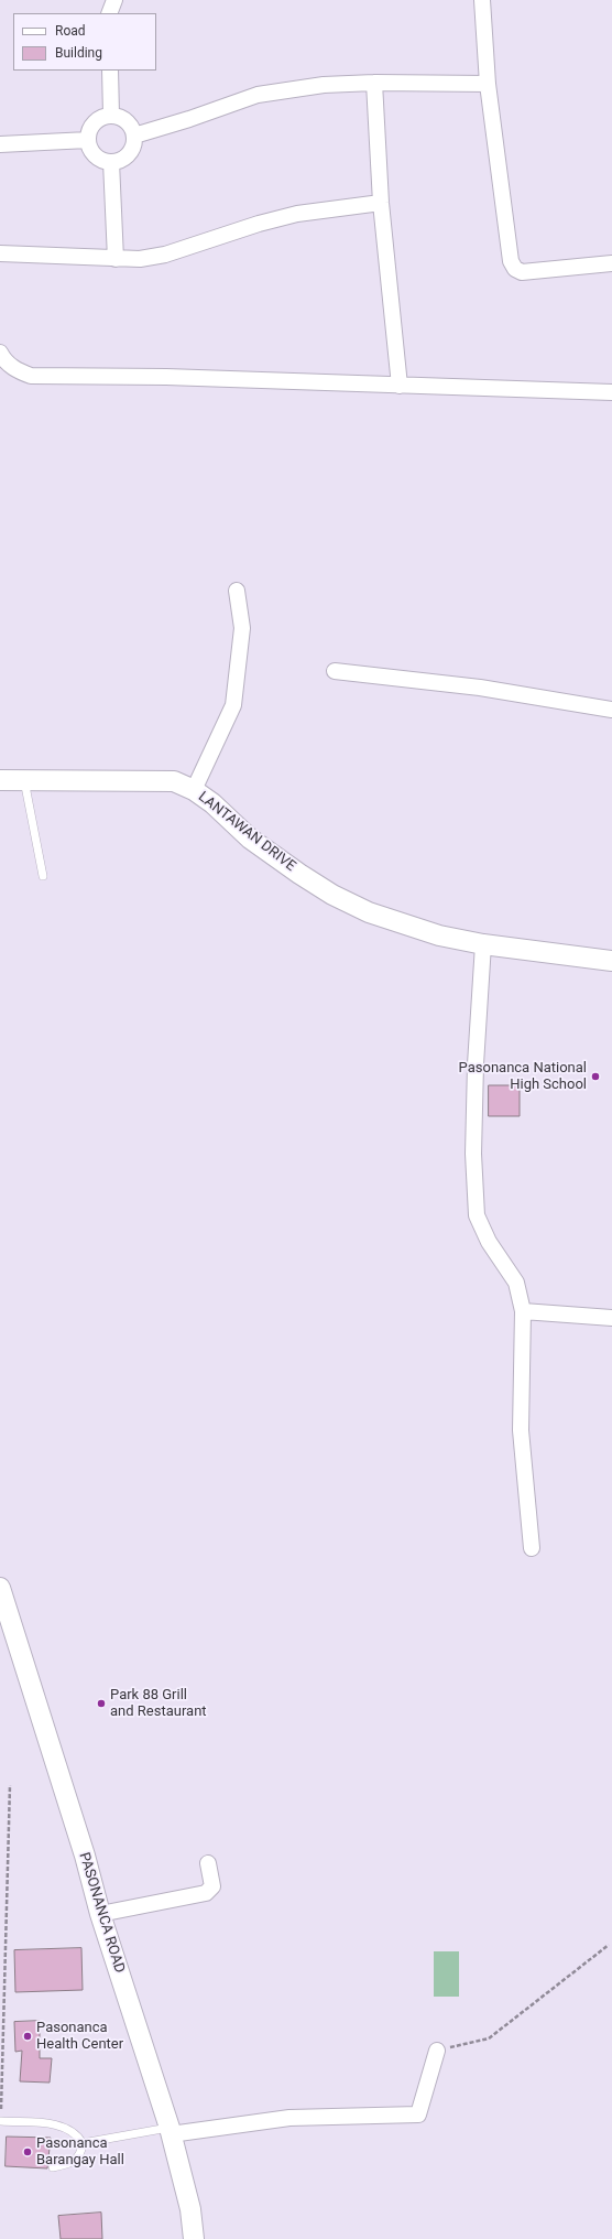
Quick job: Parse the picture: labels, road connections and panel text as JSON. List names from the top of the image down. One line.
{"streets":{"street":["LANTAWAN DRIVE","PASONANCA ROAD"]},"places":["Pasonanca National High School","Park 88 Grill and Restaurant","Pasonanca Health Center","Pasonanca Barangay Hall"],"legend":["Road","Building"]}
